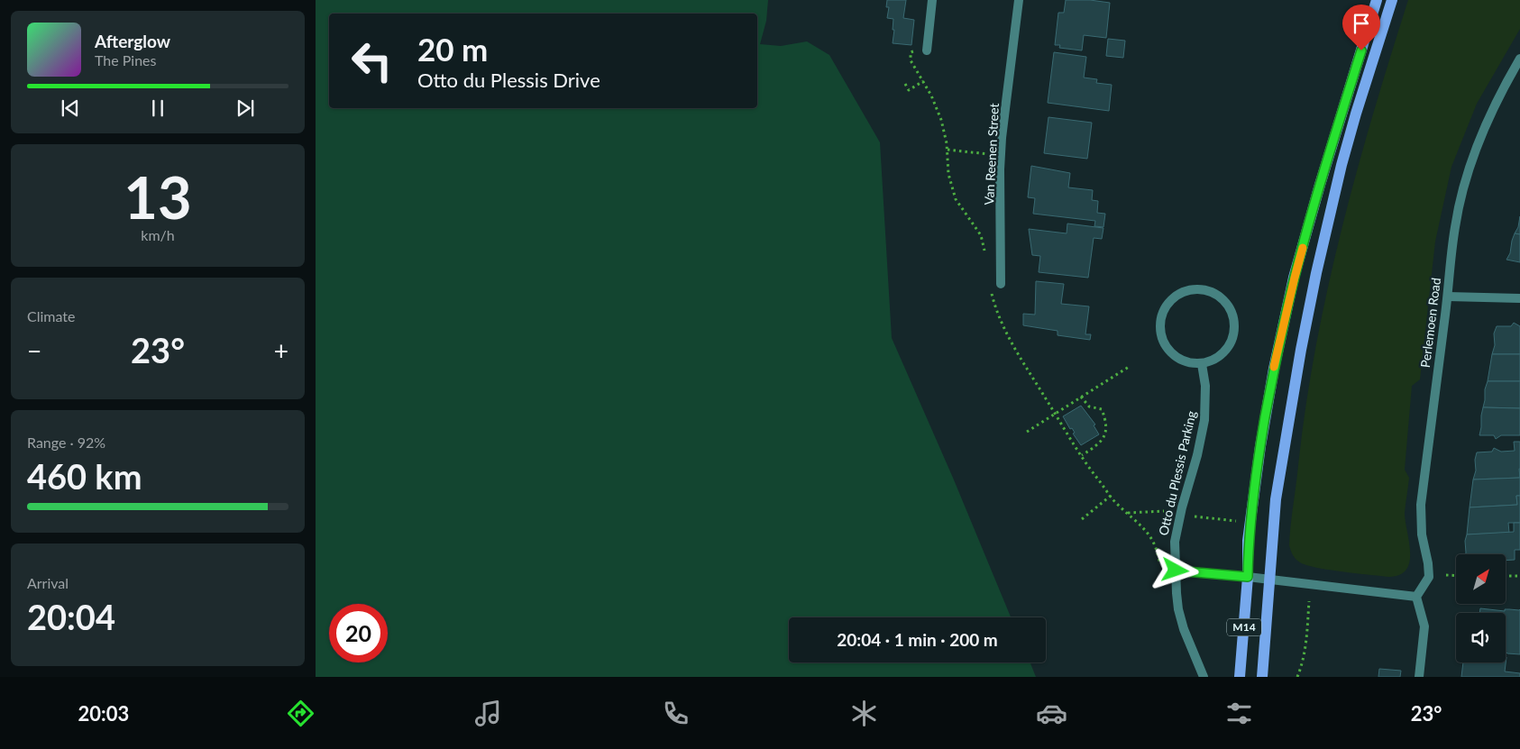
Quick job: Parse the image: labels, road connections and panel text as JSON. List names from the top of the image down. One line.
{"streets":{"main road":["M14"],"street":["Van Reenen Street","Perlemoen Road","Otto du Plessis Parking"]},"north":"top right","page":{"turn":["20 m","Otto du Plessis Drive"],"song":["Afterglow","The Pines"],"tile":[["13","km/h"],"Climate",["Range · 92%","460 km"],["Arrival","20:04"]],"heat":["−","23°","+"],"limit":"20","trip":"20:04 · 1 min · 200 m","tabs":["20:03","23°"]}}
